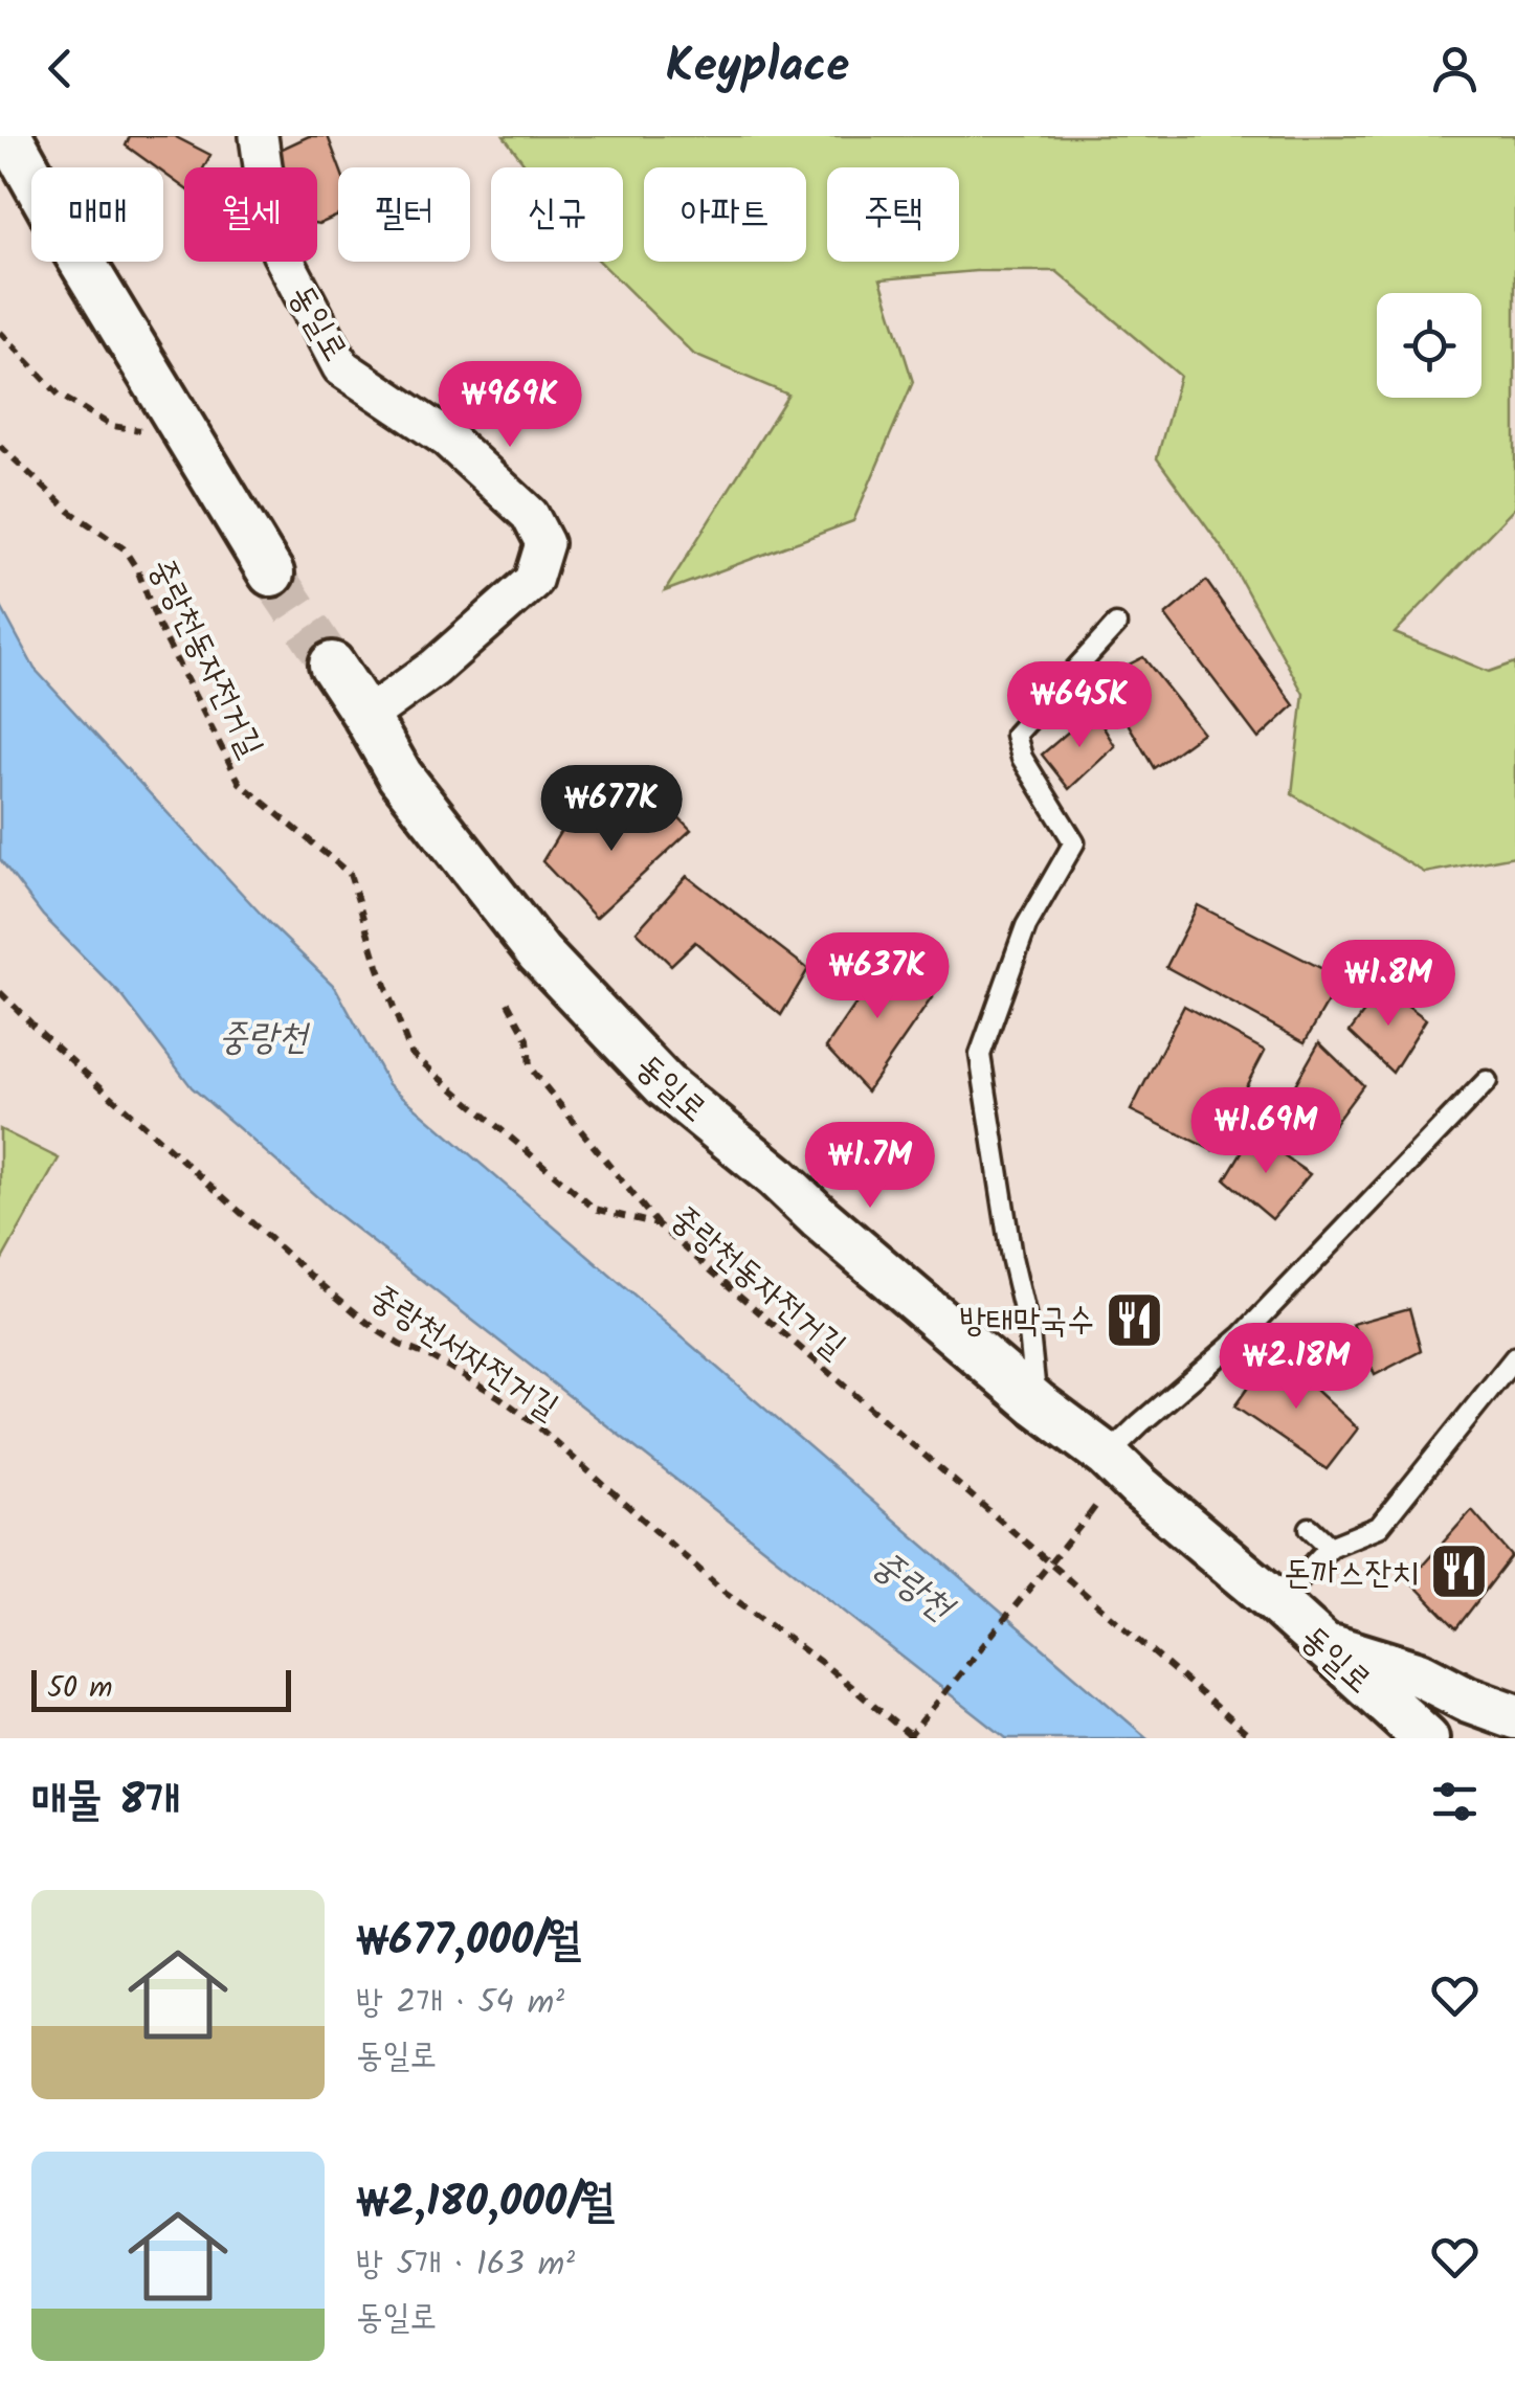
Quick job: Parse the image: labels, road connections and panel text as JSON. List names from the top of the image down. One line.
{"streets":{"street":["동일로"],"path":["중랑천동자전거길","중랑천서자전거길"]},"water":["중랑천"],"places":{"restaurant":["방태막국수","돈까스잔치"]},"scale_bar":"50 m","page":{"header":"Keyplace","chip":["매매","월세","필터","신규","아파트","주택"],"price":["₩969K","₩645K","₩677K","₩637K","₩1.8M","₩1.69M","₩1.7M","₩2.18M"],"scale":"50 m","heading":"매물 8개","list":[{"name":"₩677,000/월","note":"방 2개 · 54 m² · 동일로"},{"name":"₩2,180,000/월","note":"방 5개 · 163 m² · 동일로"}]}}
